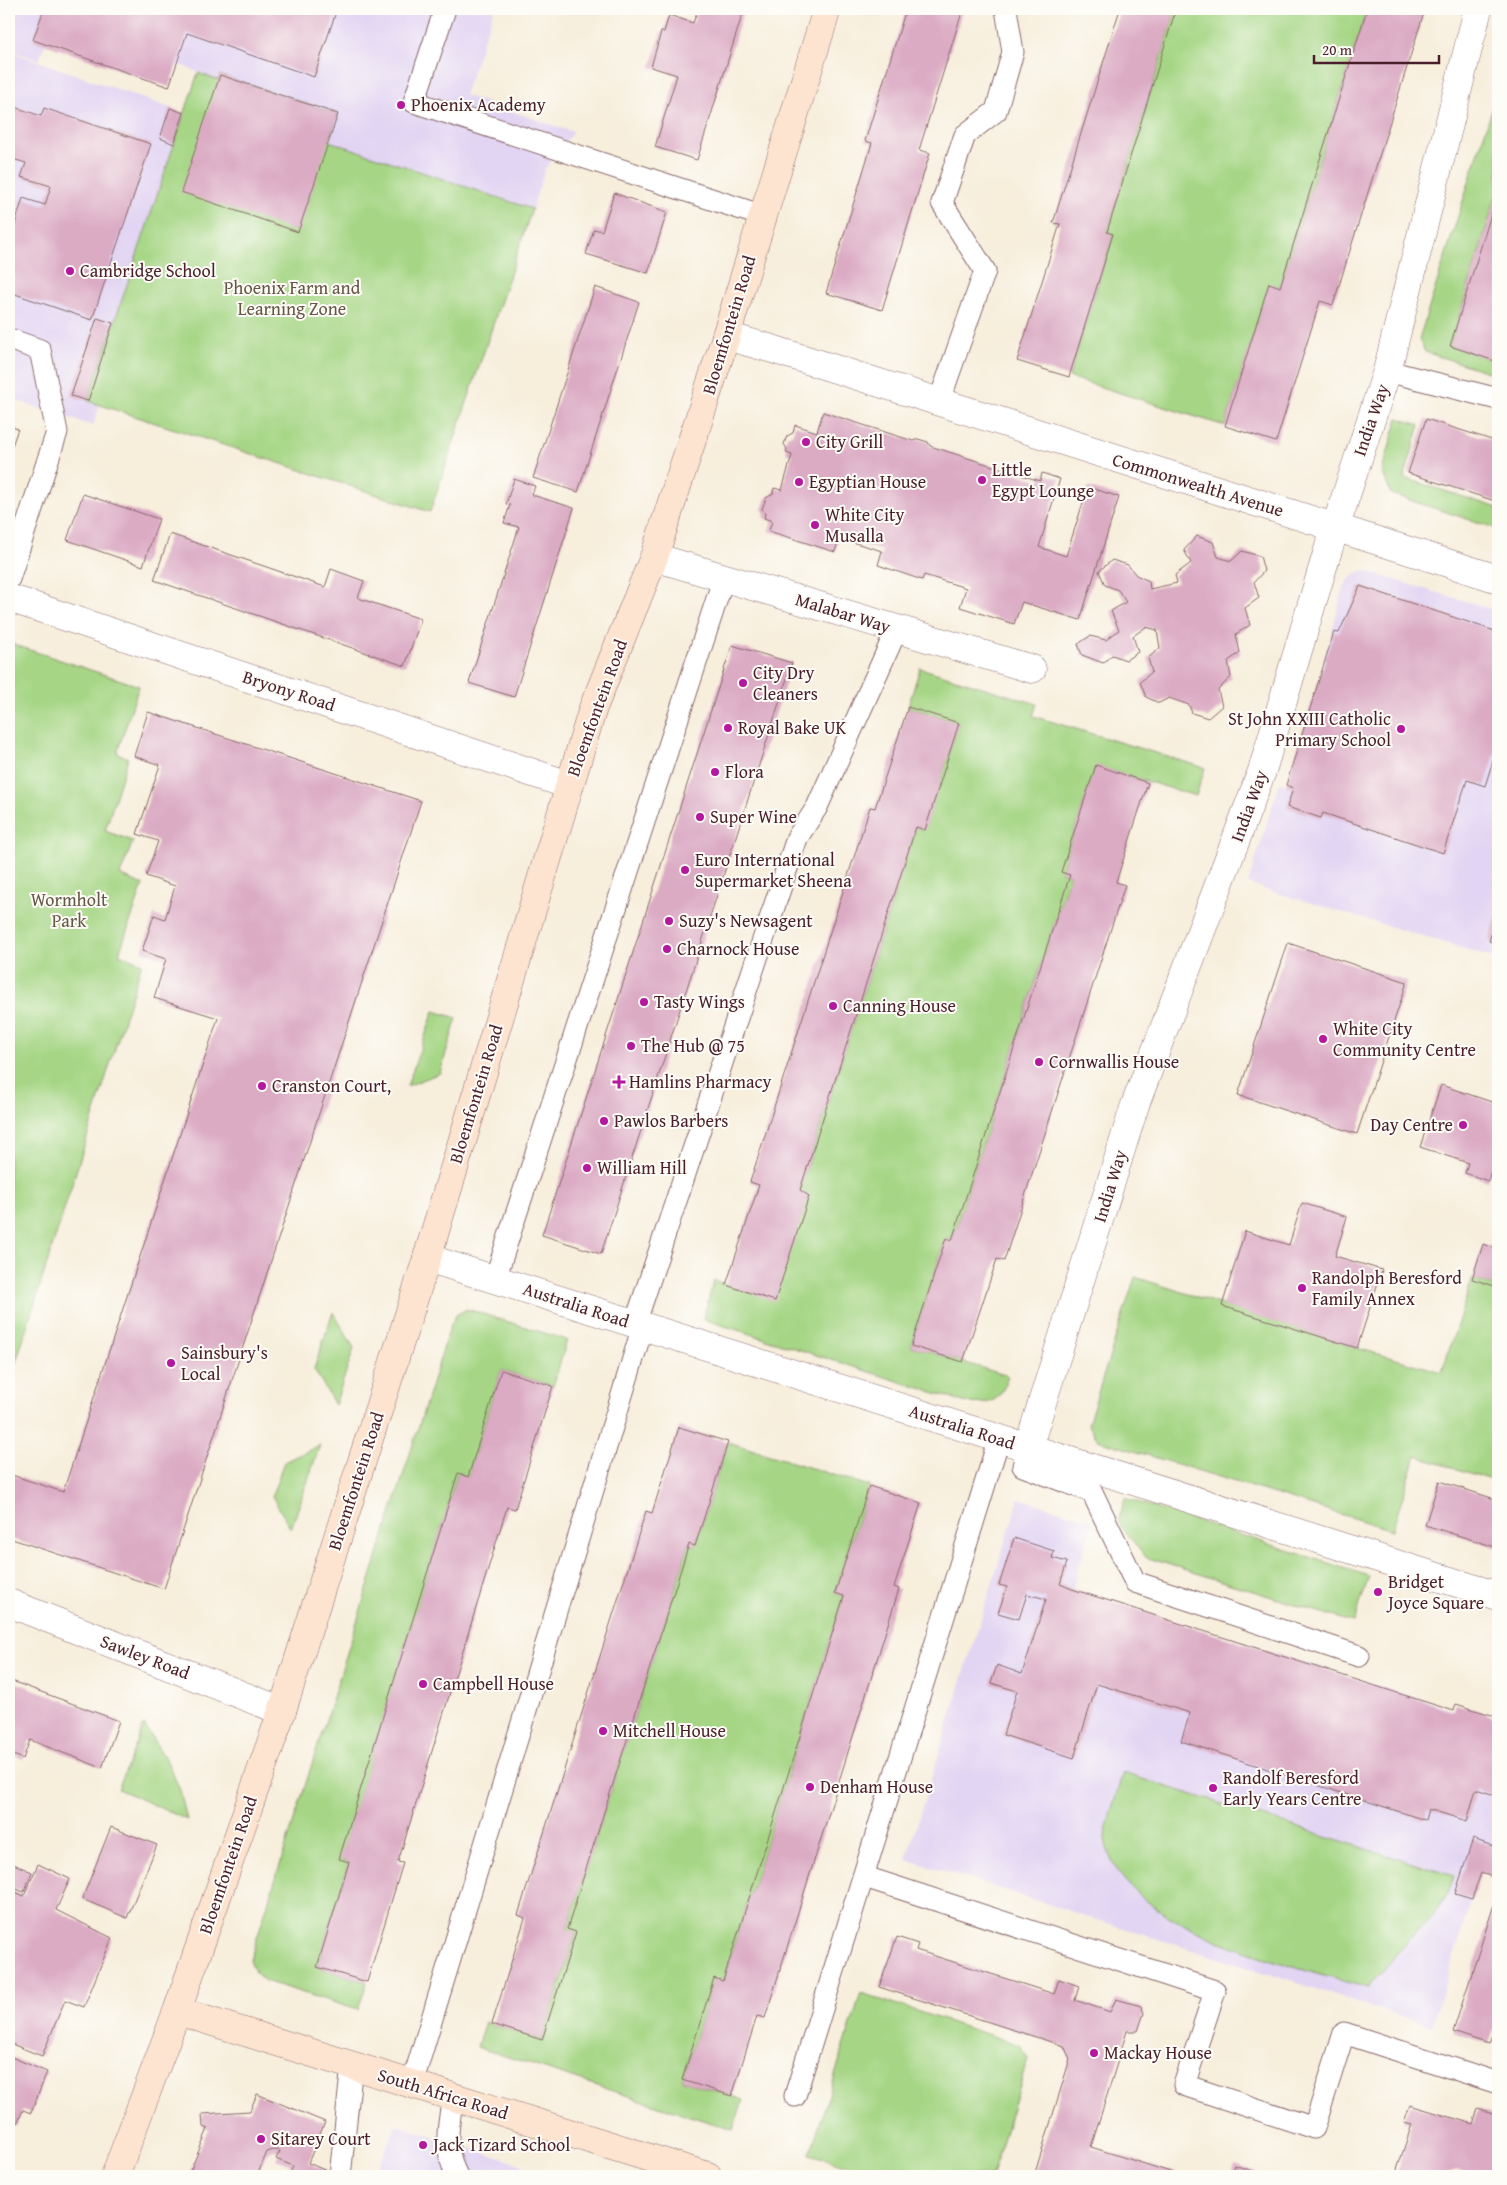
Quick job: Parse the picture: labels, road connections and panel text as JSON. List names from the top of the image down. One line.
{"streets":{"street":["Bloemfontein Road","India Way","Commonwealth Avenue","Malabar Way","Bryony Road","Australia Road","Sawley Road","South Africa Road"]},"crossings":[["Bloemfontein Road","Commonwealth Avenue"],["Bloemfontein Road","Malabar Way"],["Bloemfontein Road","Bryony Road"],["Bloemfontein Road","Australia Road"],["Bloemfontein Road","Sawley Road"],["Bloemfontein Road","South Africa Road"],["India Way","Commonwealth Avenue"],["India Way","Australia Road"]],"parks":["Phoenix Farm and Learning Zone","Wormholt Park"],"places":{"other":["Phoenix Academy","Cambridge School","City Grill","Little Egypt Lounge","Egyptian House","White City Musalla","City Dry Cleaners","Royal Bake UK","St John XXIII Catholic Primary School","Flora","Super Wine","Euro International Supermarket Sheena","Suzy's Newsagent","Charnock House","Tasty Wings","Canning House","White City Community Centre","The Hub @ 75","Cornwallis House","Cranston Court,","Pawlos Barbers","Day Centre","William Hill","Randolph Beresford Family Annex","Sainsbury's Local","Bridget Joyce Square","Campbell House","Mitchell House","Denham House","Randolf Beresford Early Years Centre","Mackay House","Sitarey Court","Jack Tizard School"],"health":["Hamlins Pharmacy"]},"scale_bar":"20 m"}
